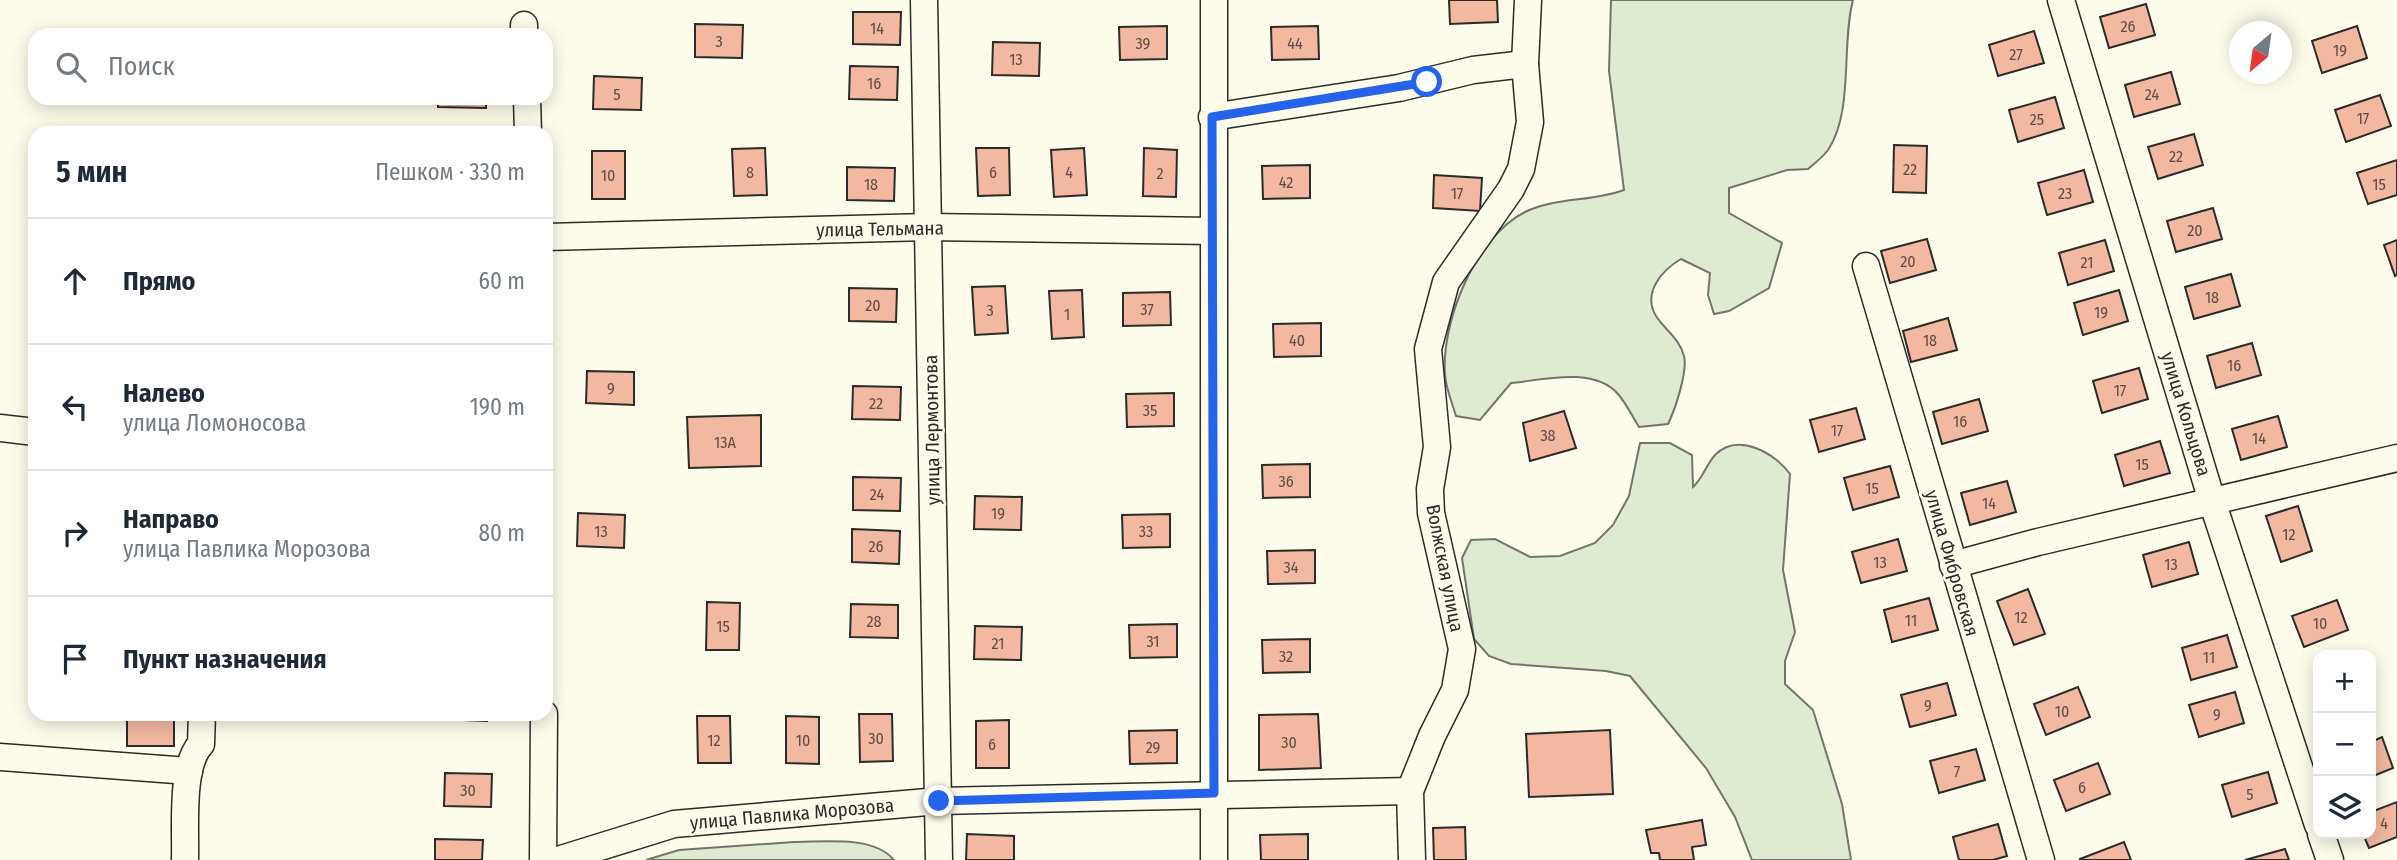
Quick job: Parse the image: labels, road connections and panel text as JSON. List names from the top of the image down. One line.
{"streets":{"street":["улица Тельмана","улица Кольцова","улица Лермонтова","улица Фибровская","Волжская улица","улица Павлика Морозова"]},"crossings":[["улица Тельмана","улица Лермонтова"],["улица Лермонтова","улица Павлика Морозова"],["Волжская улица","улица Павлика Морозова"]],"house_numbers":["26","14","3","39","44","19","27","13","16","5","24","17","25","22","22","8","6","4","2","10","42","18","15","17","23","20","20","21","18","20","37","3","19","1","40","18","16","9","17","22","35","16","17","38","14","13А","15","36","15","24","14","19","13","33","12","26","13","13","34","12","11","28","10","15","31","21","32","11","9","10","9","30","12","10","30","6","29","7","6","30","5","4"],"north":"bottom left","page":{"search":"Поиск","heading":["5 мин","Пешком · 330 m"],"list":[["Прямо","60 m"],["Налево","улица Ломоносова","190 m"],["Направо","улица Павлика Морозова","80 m"],"Пункт назначения"],"map_buttons":["+","−"]}}
